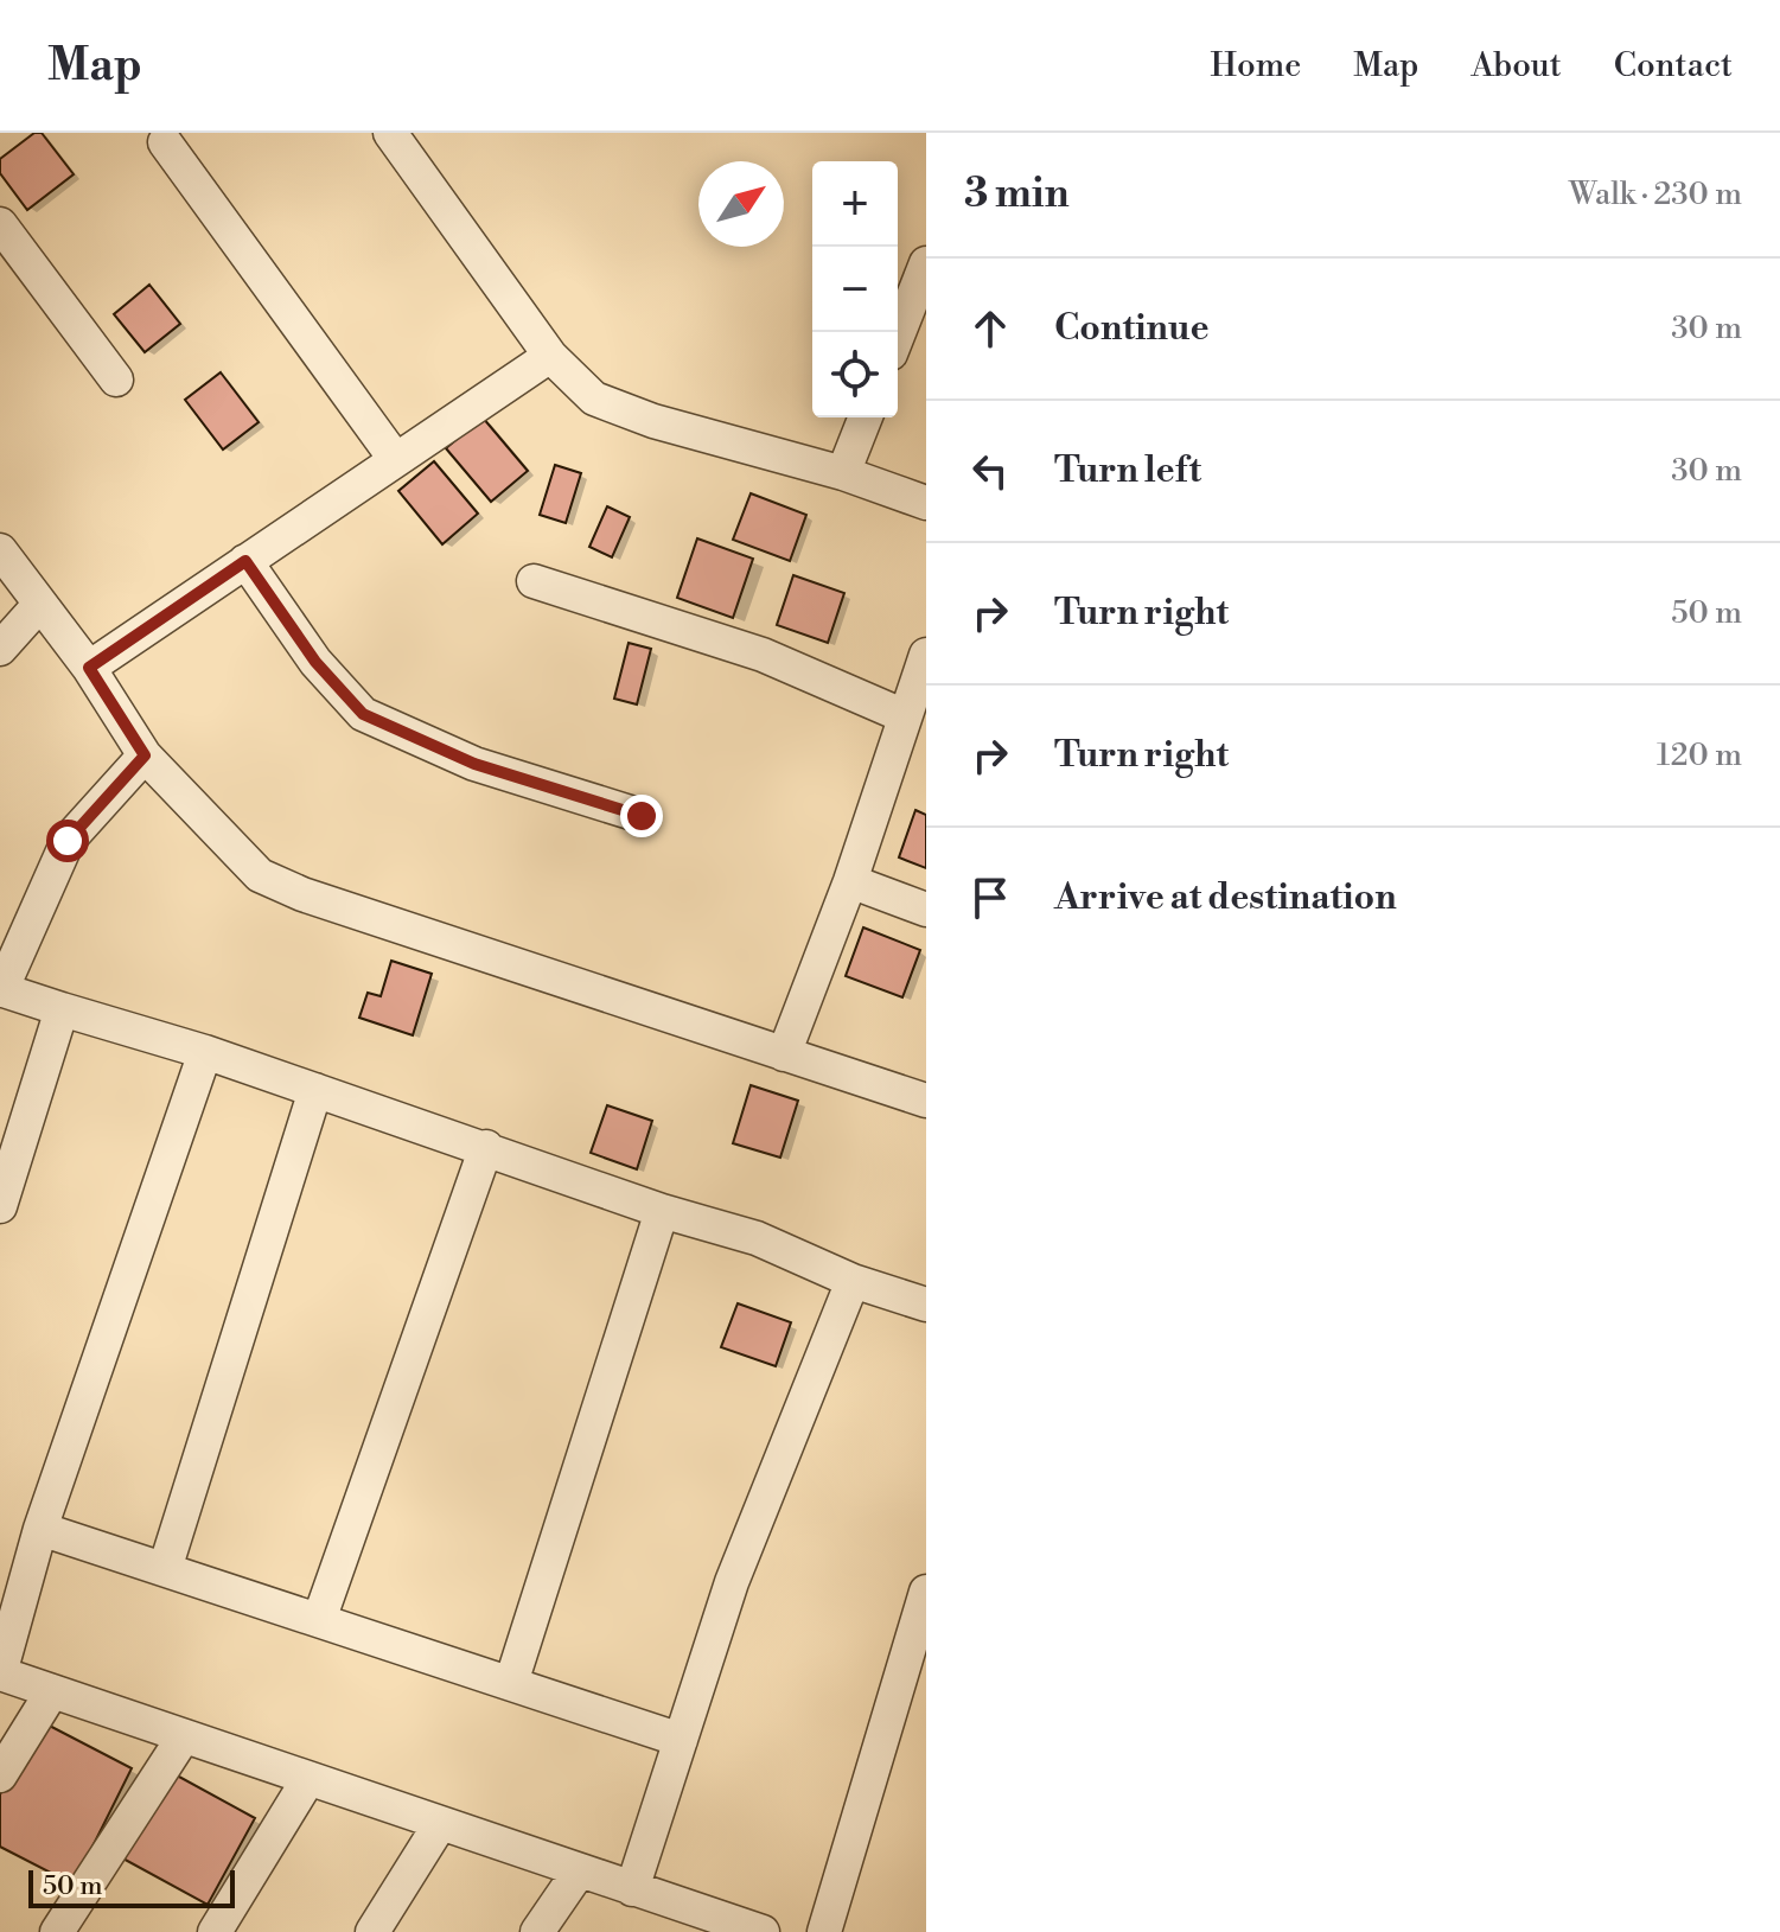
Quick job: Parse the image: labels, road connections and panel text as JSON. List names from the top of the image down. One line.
{"scale_bar":"50 m","north":"top right","page":{"header":"Map","nav":["Home","Map","About","Contact"],"heading":["3 min","Walk · 230 m"],"map_buttons":["+","−"],"list":[["Continue","30 m"],["Turn left","30 m"],["Turn right","50 m"],["Turn right","120 m"],"Arrive at destination"],"scale":"50 m"}}
